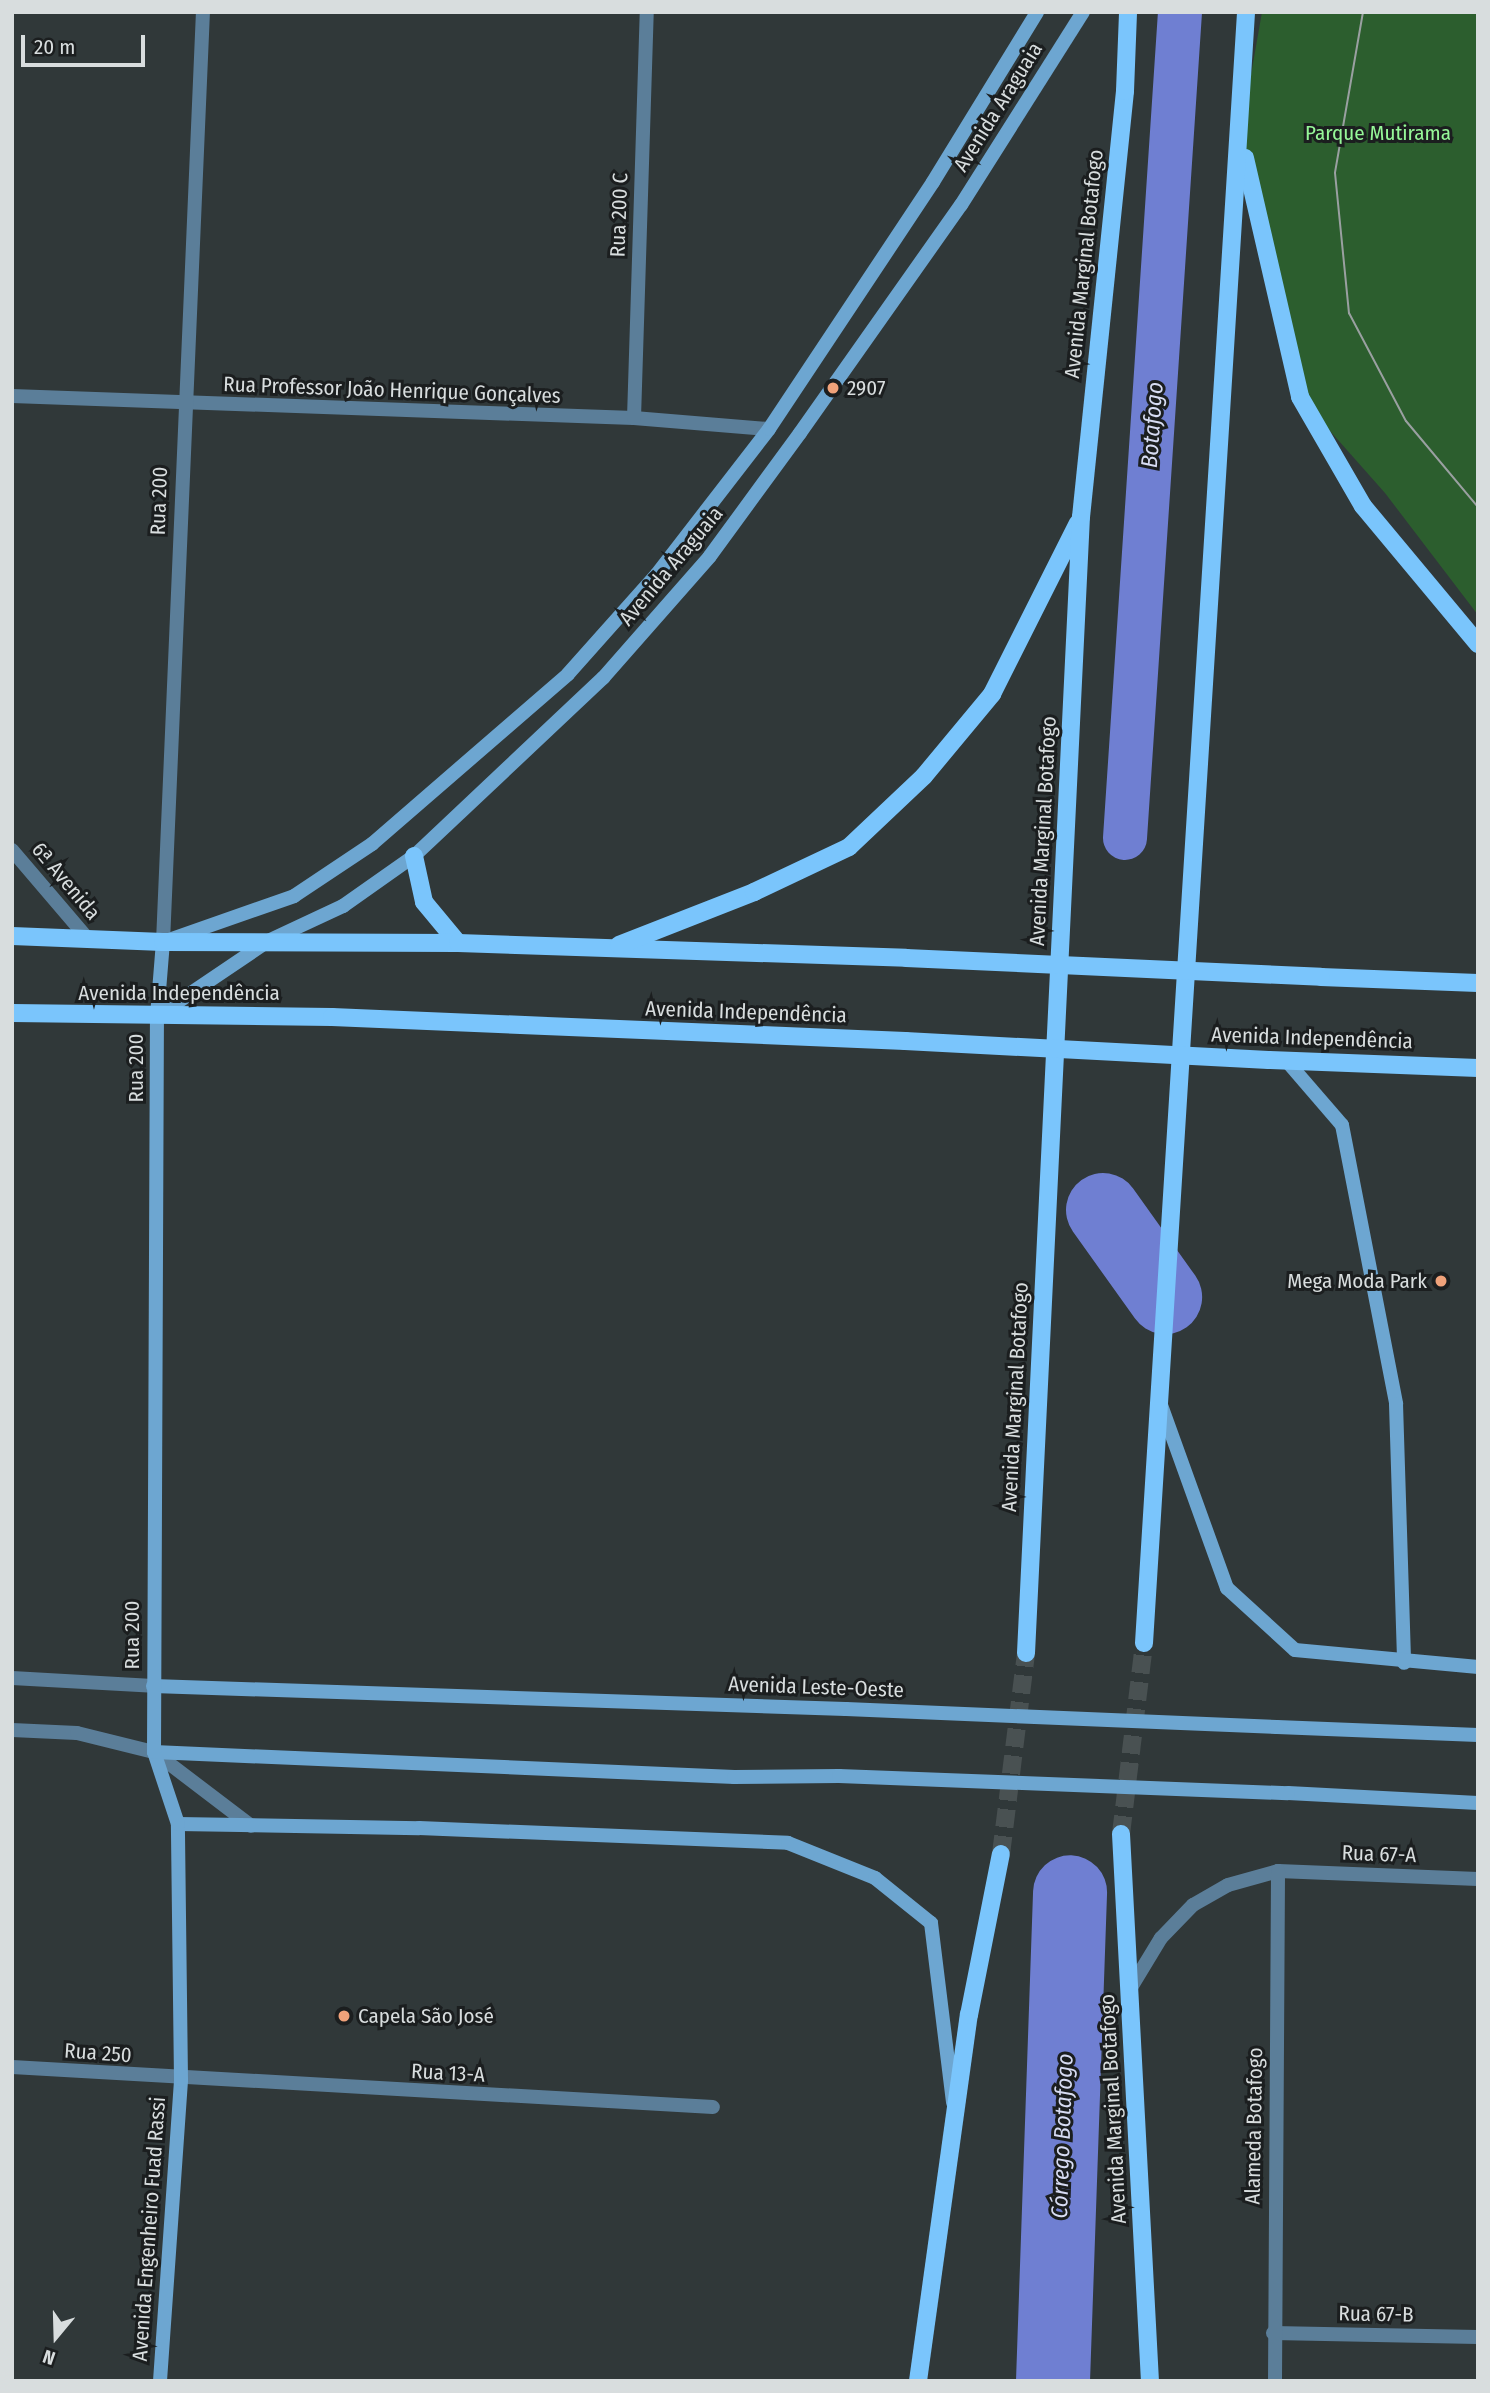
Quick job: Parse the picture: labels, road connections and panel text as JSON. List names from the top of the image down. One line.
{"streets":{"main road":["Avenida Araguaia","Avenida Marginal Botafogo","Rua 200","Avenida Independência","Avenida Leste-Oeste","Avenida Engenheiro Fuad Rassi"],"street":["Rua 200 C","Rua Professor João Henrique Gonçalves","6ª Avenida","Rua 67-A","Rua 250","Rua 13-A","Alameda Botafogo","Rua 67-B"]},"crossings":[["Avenida Araguaia","Rua Professor João Henrique Gonçalves"],["Avenida Araguaia","Rua 200"],["Avenida Araguaia","Avenida Independência"],["Rua 200 C","Rua Professor João Henrique Gonçalves"],["Avenida Marginal Botafogo","Rua 67-A"],["Rua Professor João Henrique Gonçalves","Rua 200"],["Rua 200","Avenida Independência"],["Rua 200","Avenida Leste-Oeste"],["Rua 200","Rua 250"],["Rua 200","Rua 13-A"],["Rua 200","Avenida Engenheiro Fuad Rassi"],["Rua 67-A","Alameda Botafogo"],["Rua 250","Rua 13-A"],["Rua 250","Avenida Engenheiro Fuad Rassi"],["Rua 13-A","Avenida Engenheiro Fuad Rassi"],["Alameda Botafogo","Rua 67-B"]],"water":["Botafogo","Córrego Botafogo"],"parks":["Parque Mutirama"],"places":["2907","Mega Moda Park","Capela São José"],"scale_bar":"20 m","north":"bottom"}
